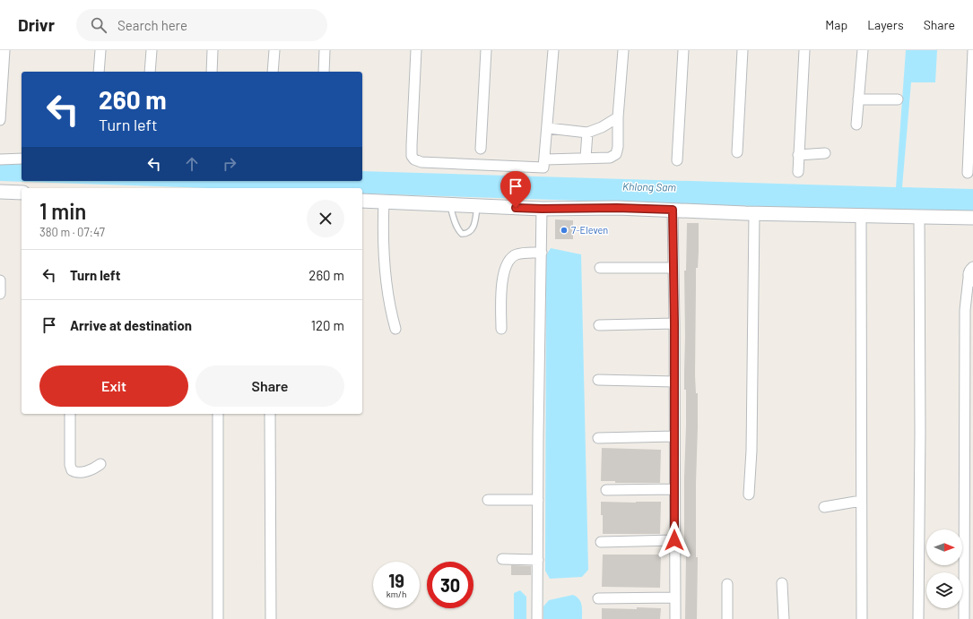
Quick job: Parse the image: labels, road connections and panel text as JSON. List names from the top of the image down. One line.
{"water":["Khlong Sam"],"places":["7-Eleven"],"north":"right","page":{"header":"Drivr","search":"Search here","nav":["Map","Layers","Share"],"turn":["260 m","Turn left"],"heading":["1 min","380 m · 07:47"],"list":[{"name":"Turn left","value":"260 m"},{"name":"Arrive at destination","value":"120 m"}],"buttons":["Exit","Share"],"speed":"19 km/h","limit":"30"}}
